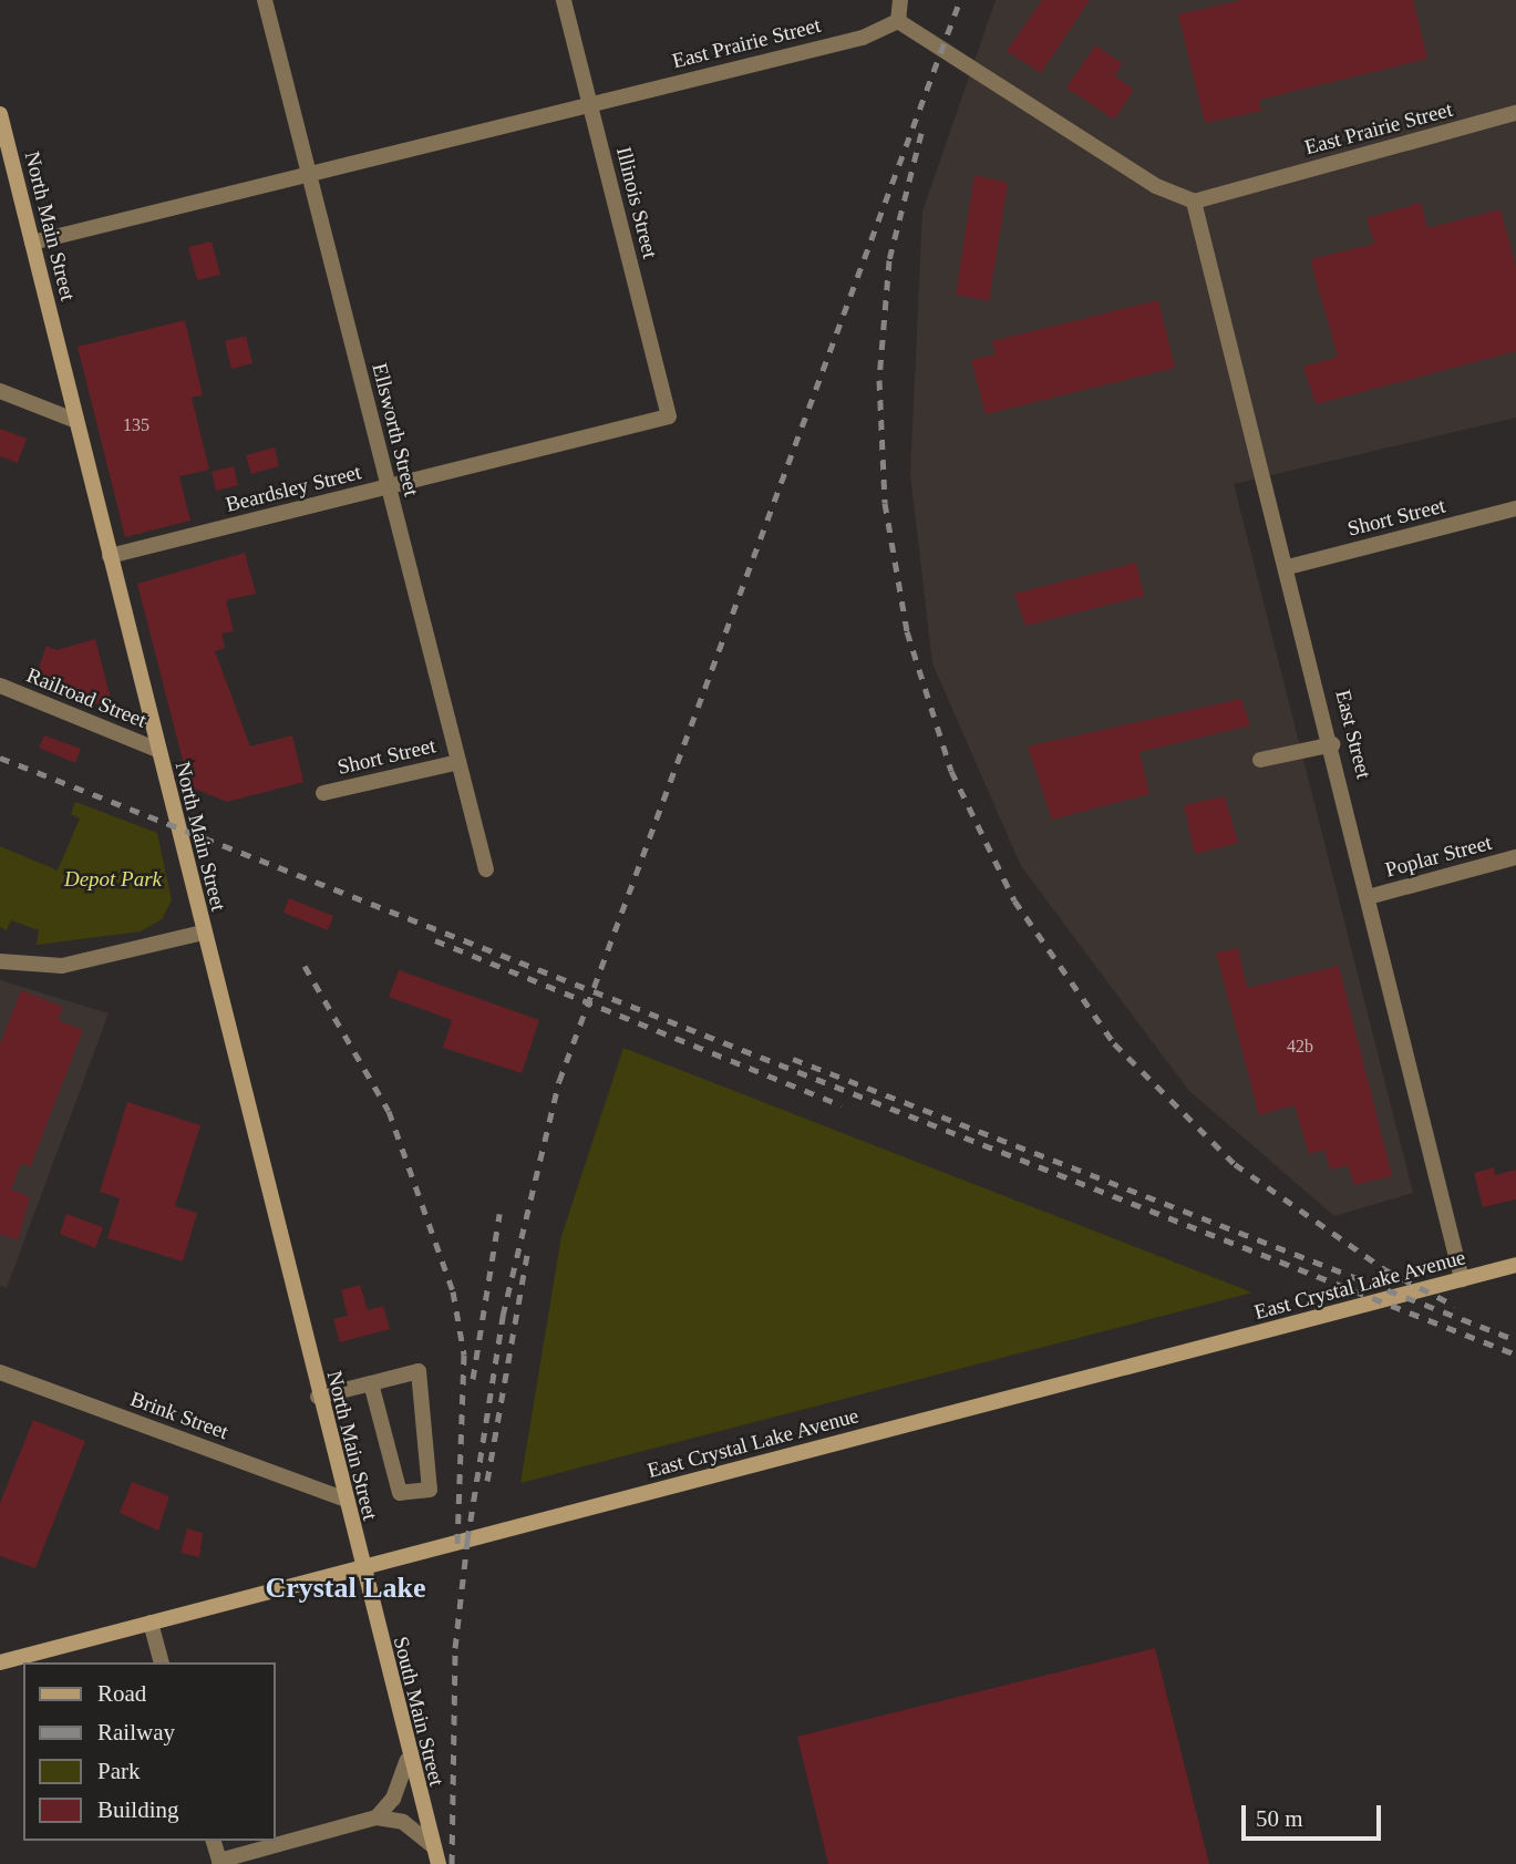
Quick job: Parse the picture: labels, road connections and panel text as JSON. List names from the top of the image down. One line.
{"streets":{"street":["East Prairie Street","Illinois Street","North Main Street","Ellsworth Street","Beardsley Street","Short Street","Railroad Street","East Street","Poplar Street","East Crystal Lake Avenue","Brink Street","South Main Street"]},"crossings":[["East Prairie Street","Illinois Street"],["East Prairie Street","North Main Street"],["East Prairie Street","Ellsworth Street"],["East Prairie Street","East Street"],["Illinois Street","Beardsley Street"],["North Main Street","Beardsley Street"],["North Main Street","Railroad Street"],["North Main Street","East Crystal Lake Avenue"],["North Main Street","Brink Street"],["North Main Street","South Main Street"],["Ellsworth Street","Beardsley Street"],["Ellsworth Street","Short Street"],["Short Street","East Street"],["East Street","Poplar Street"],["East Street","East Crystal Lake Avenue"],["East Crystal Lake Avenue","South Main Street"]],"districts":["Crystal Lake"],"parks":["Depot Park"],"house_numbers":["135","42b"],"legend":["Road","Railway","Park","Building"],"scale_bar":"50 m"}
